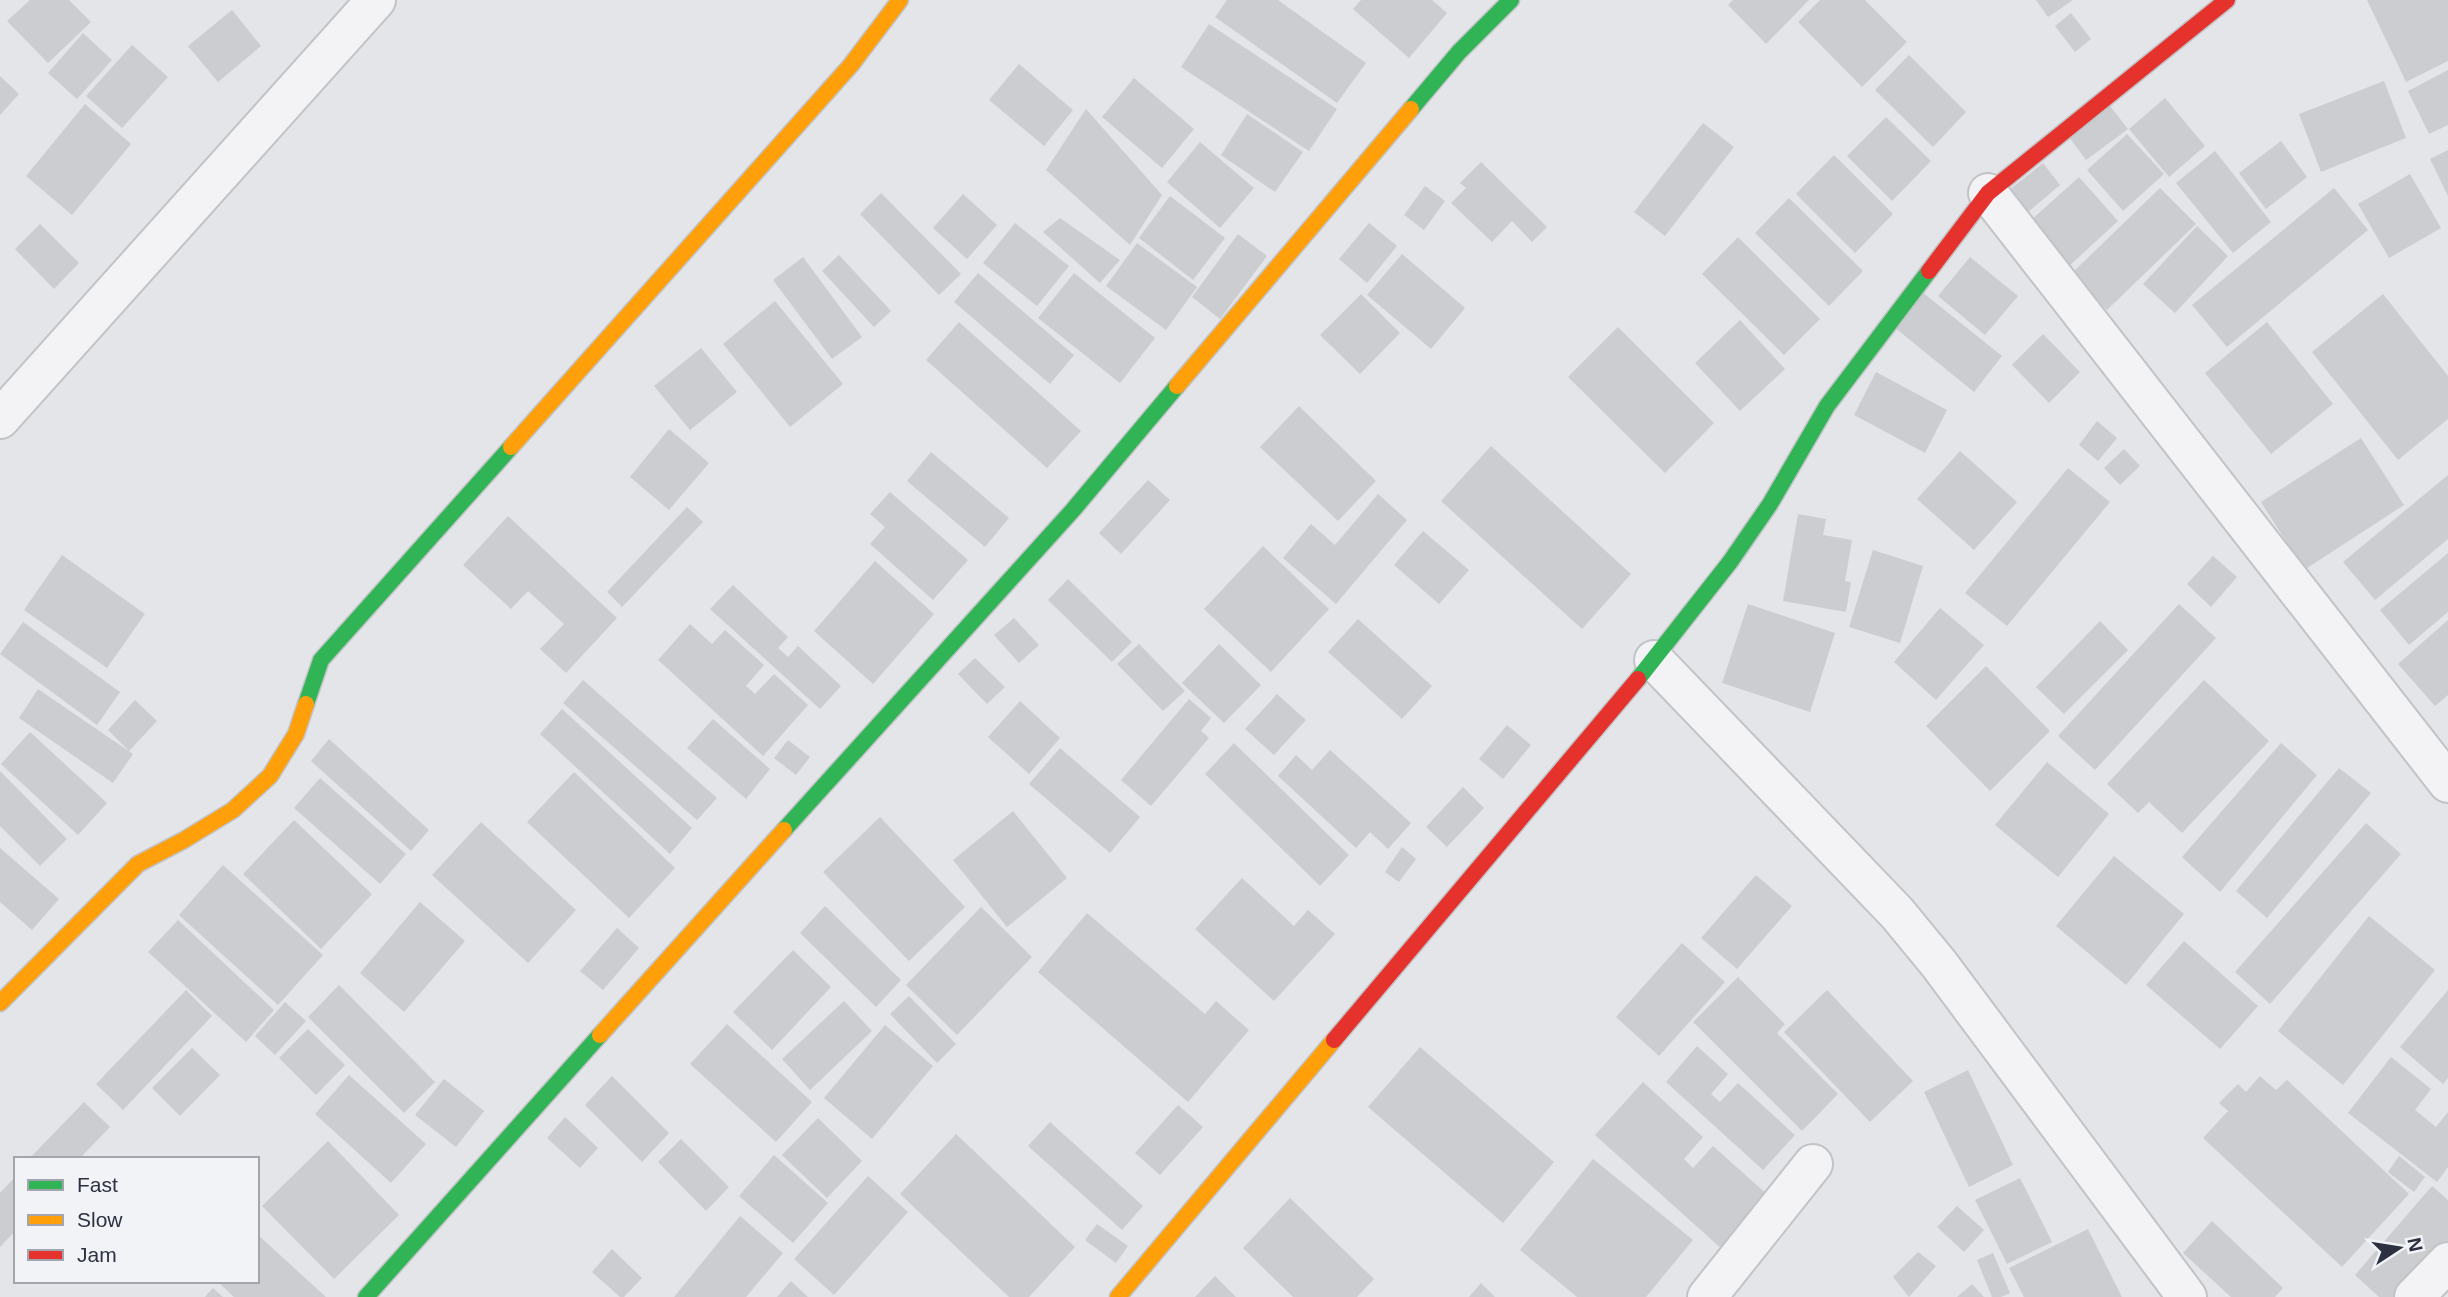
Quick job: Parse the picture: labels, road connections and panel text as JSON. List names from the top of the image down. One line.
{"legend":["Fast","Slow","Jam"],"north":"right"}
